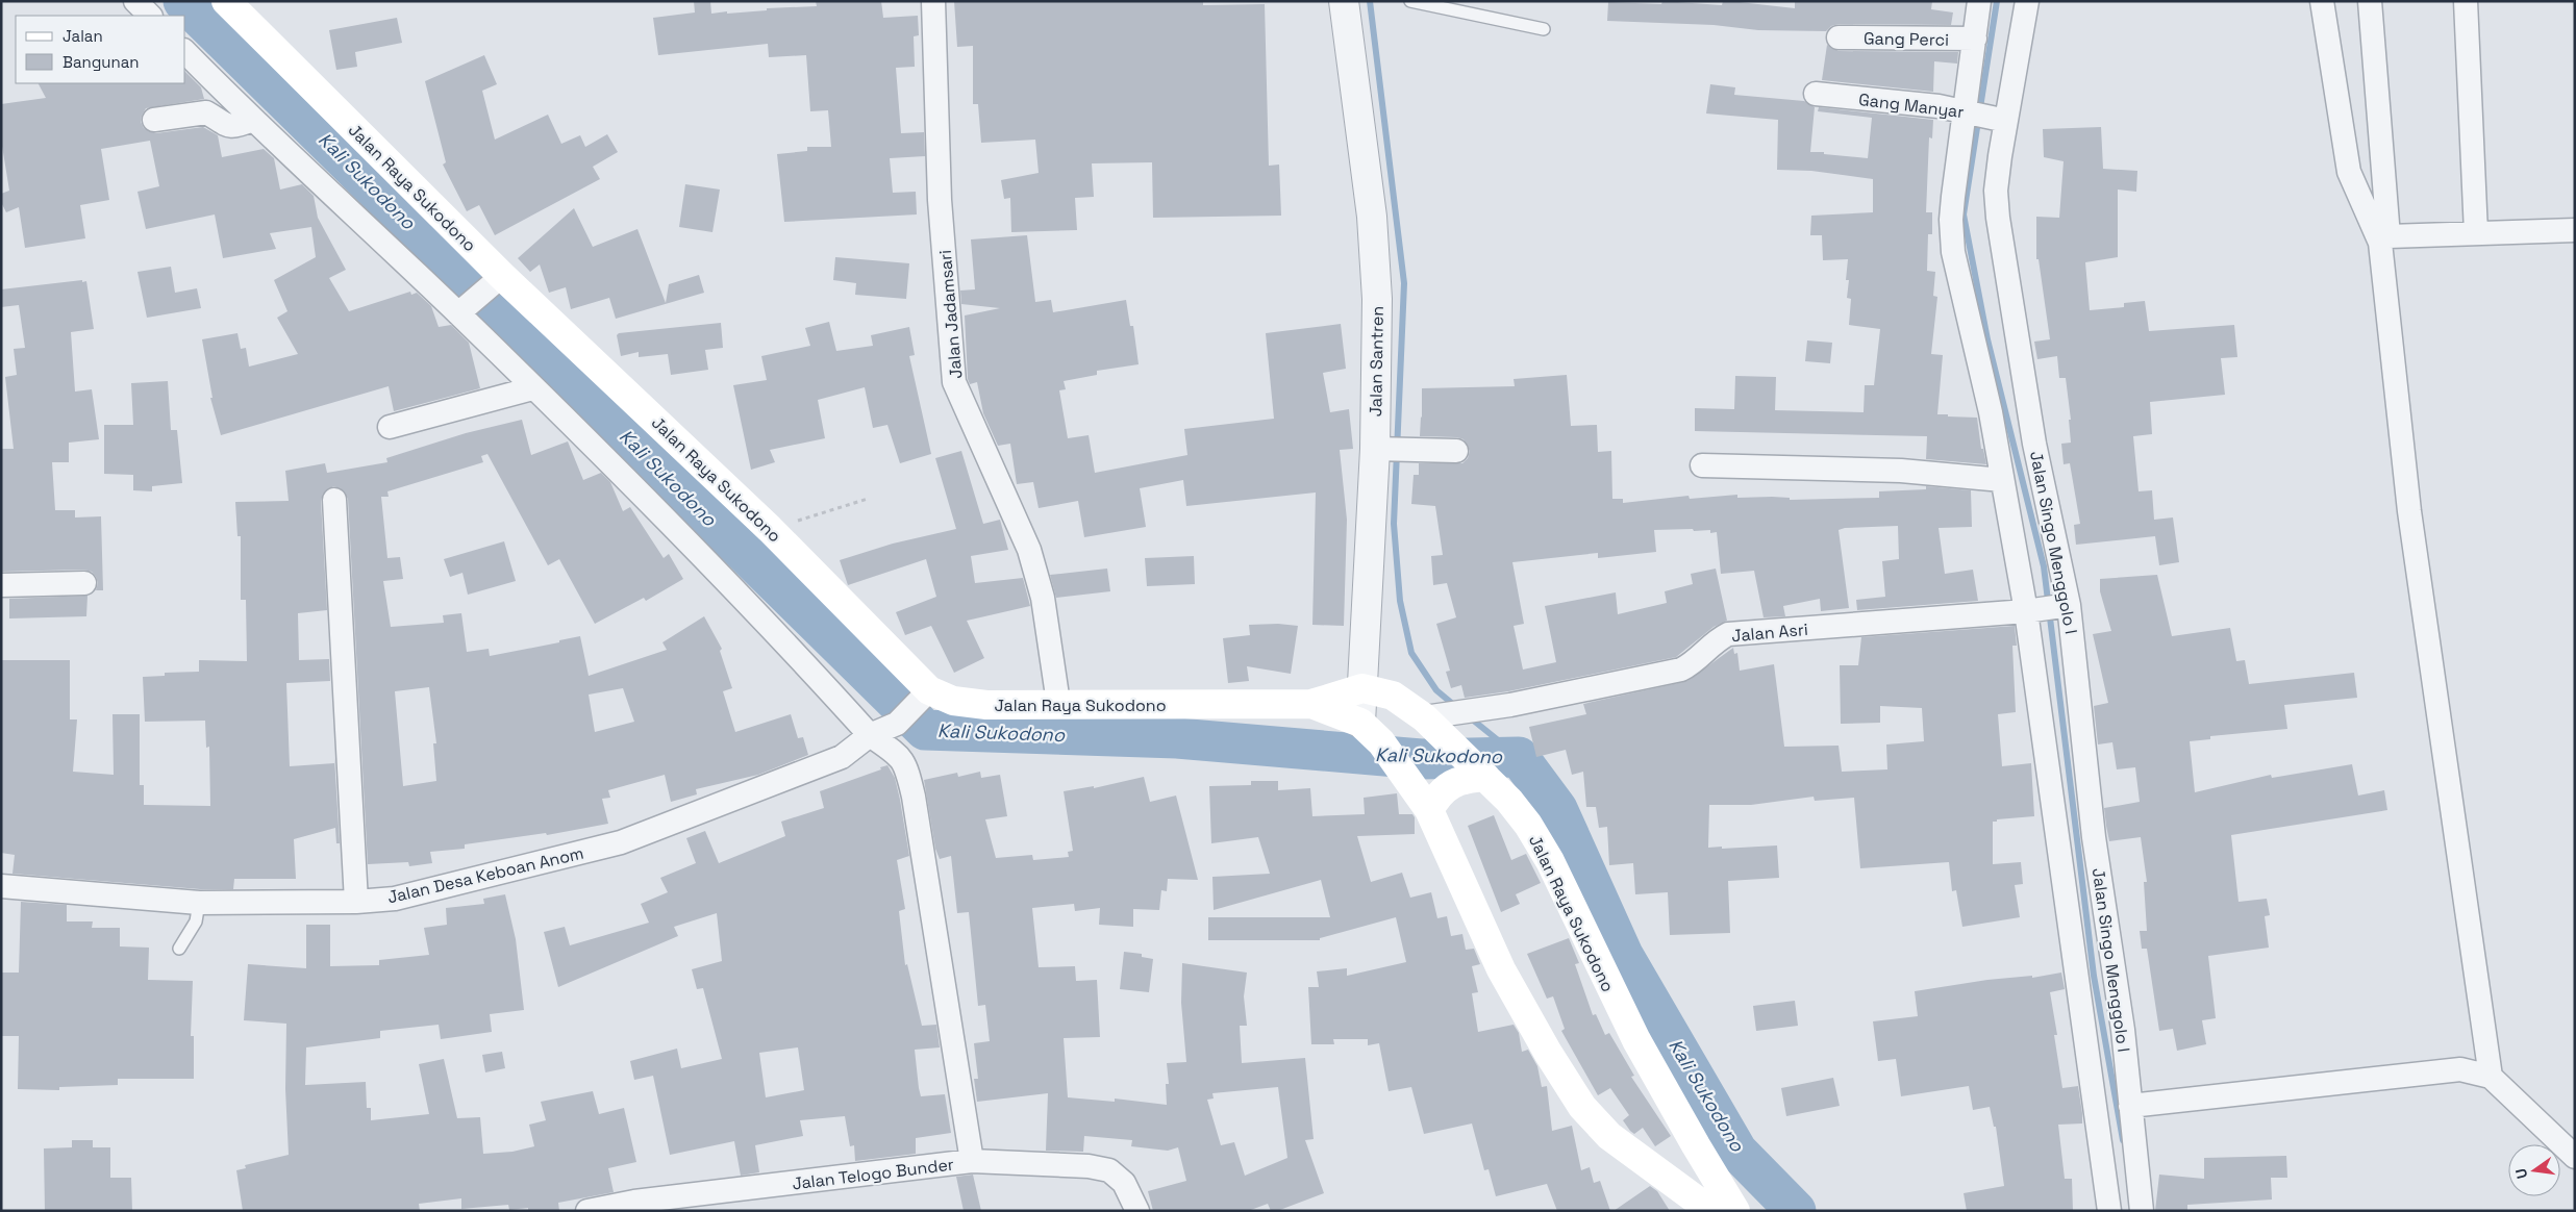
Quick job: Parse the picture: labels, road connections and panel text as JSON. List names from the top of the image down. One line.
{"streets":{"main road":["Jalan Raya Sukodono"],"street":["Gang Perci","Gang Manyar","Jalan Jadamsari","Jalan Santren","Jalan Singo Menggolo I","Jalan Asri","Jalan Desa Keboan Anom","Jalan Telogo Bunder"]},"crossings":[["Gang Manyar","Jalan Singo Menggolo I"],["Jalan Raya Sukodono","Jalan Jadamsari"],["Jalan Raya Sukodono","Jalan Santren"],["Jalan Raya Sukodono","Jalan Asri"],["Jalan Raya Sukodono","Jalan Desa Keboan Anom"],["Jalan Singo Menggolo I","Jalan Asri"]],"water":["Kali Sukodono"],"legend":["Jalan","Bangunan"],"north":"left"}
